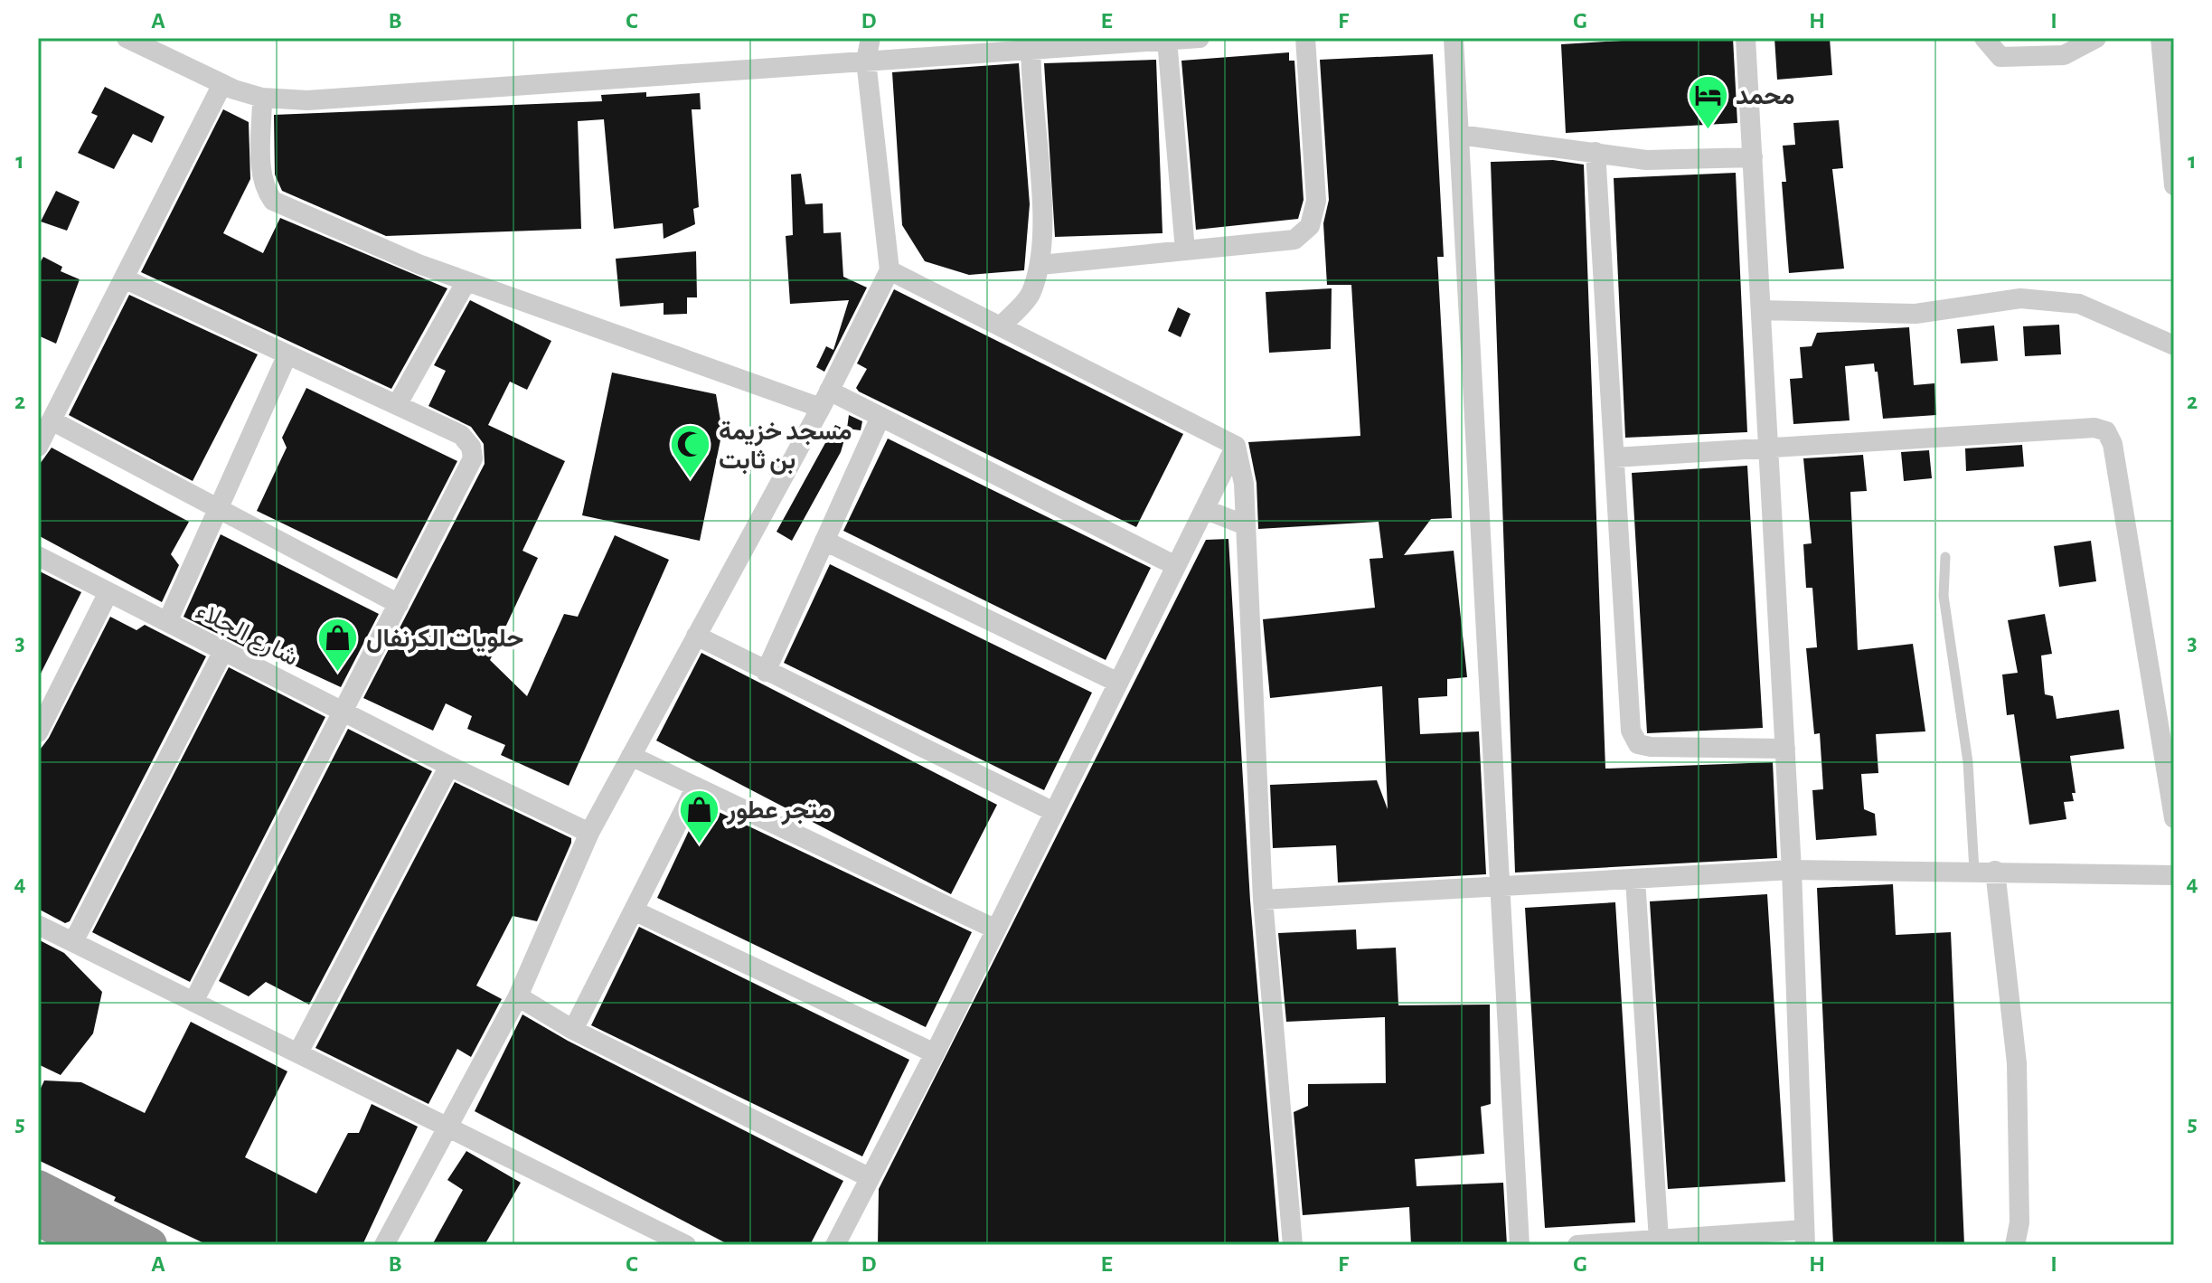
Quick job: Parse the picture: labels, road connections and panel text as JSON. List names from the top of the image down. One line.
{"streets":{"street":["شارع الجلاء"]},"places":{"hotel":["محمد"],"mosque":["مسجد خزيمة بن ثابت"],"shop":["حلويات الكرنفال","متجر عطور"]},"grid":{"columns":["A","B","C","D","E","F","G","H","I"],"rows":["1","2","3","4","5"]}}
